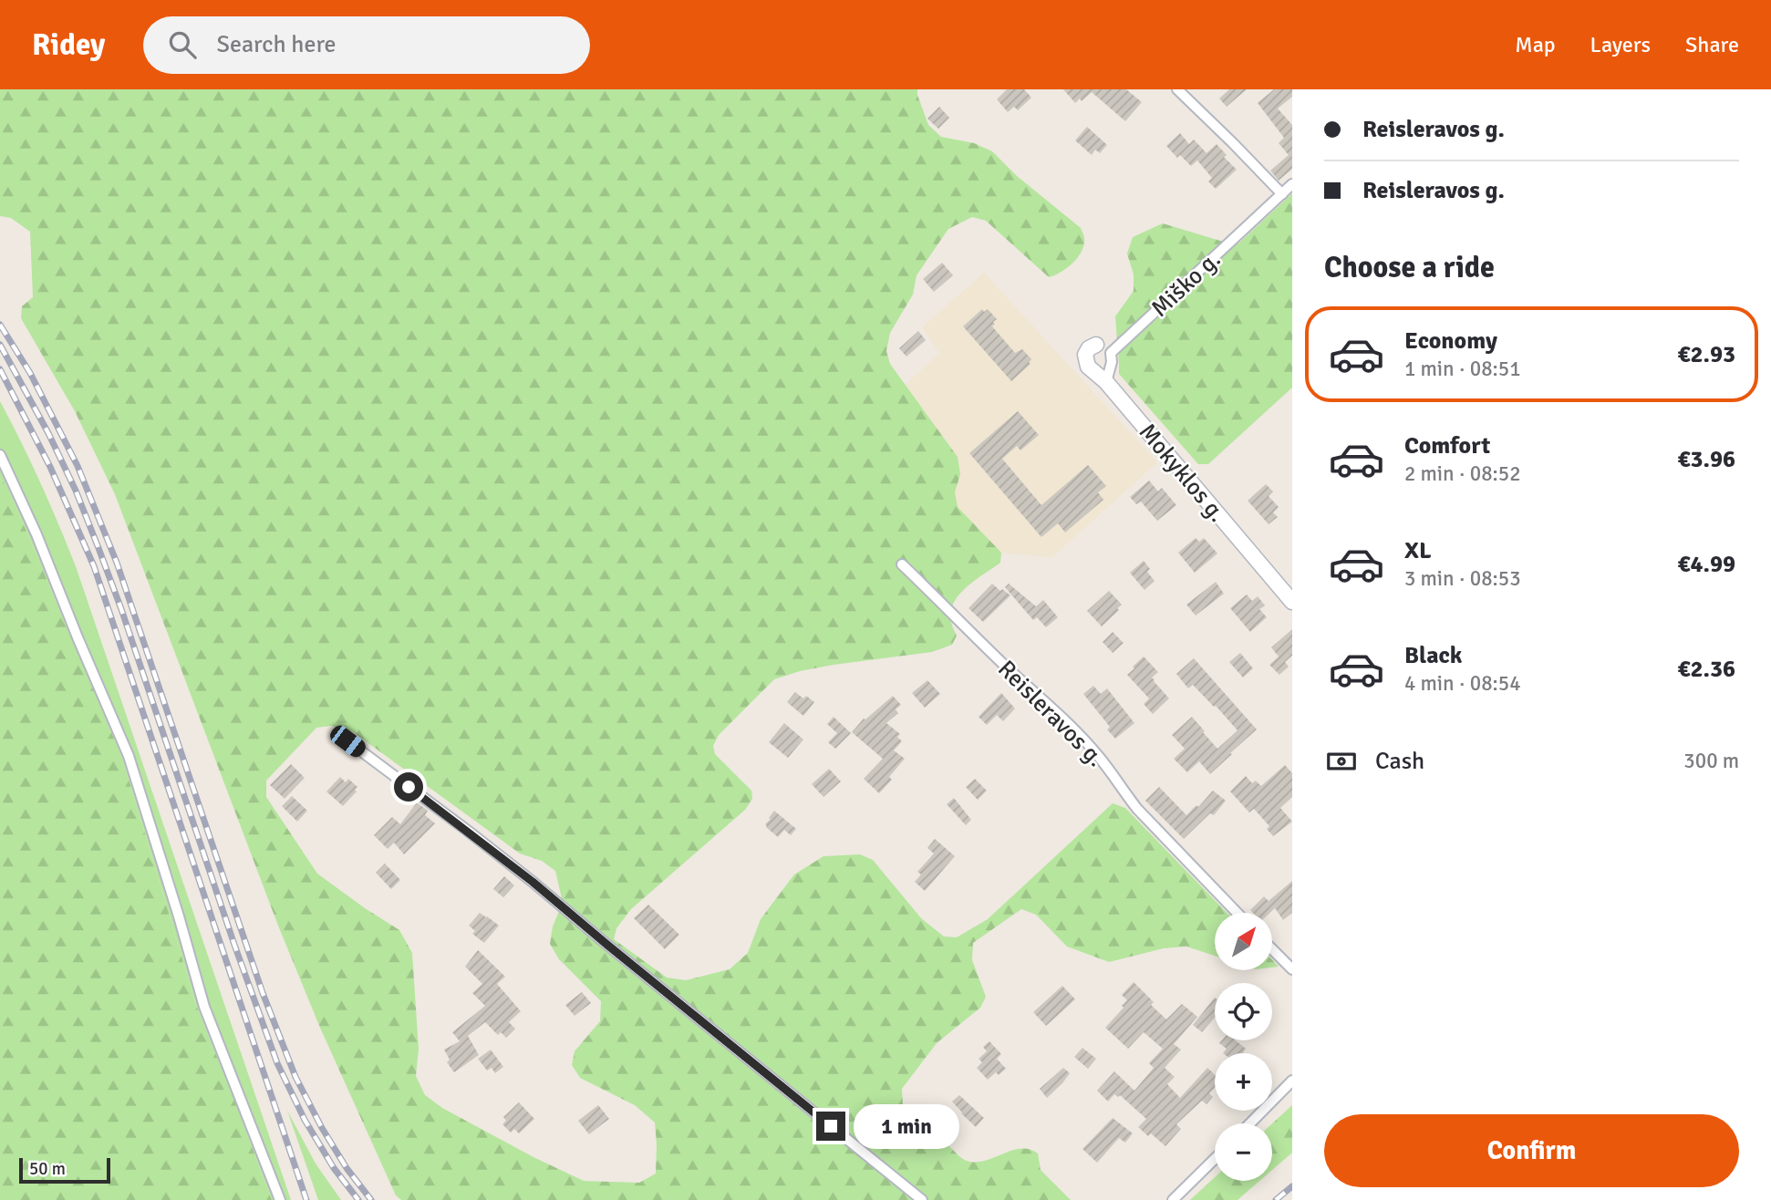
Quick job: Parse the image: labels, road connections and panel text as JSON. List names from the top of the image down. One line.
{"streets":{"main road":["Mokyklos g."],"street":["Miško g.","Reisleravos g."]},"scale_bar":"50 m","north":"top right","page":{"header":"Ridey","search":"Search here","nav":["Map","Layers","Share"],"banner":["Reisleravos g.","Reisleravos g."],"heading":"Choose a ride","list":[{"name":"Economy","note":"1 min · 08:51","value":"€2.93"},{"name":"Comfort","note":"2 min · 08:52","value":"€3.96"},{"name":"XL","note":"3 min · 08:53","value":"€4.99"},{"name":"Black","note":"4 min · 08:54","value":"€2.36"}],"pay":["Cash","300 m"],"map_buttons":["+","−"],"buttons":"Confirm","bubble":"1 min","scale":"50 m"}}
